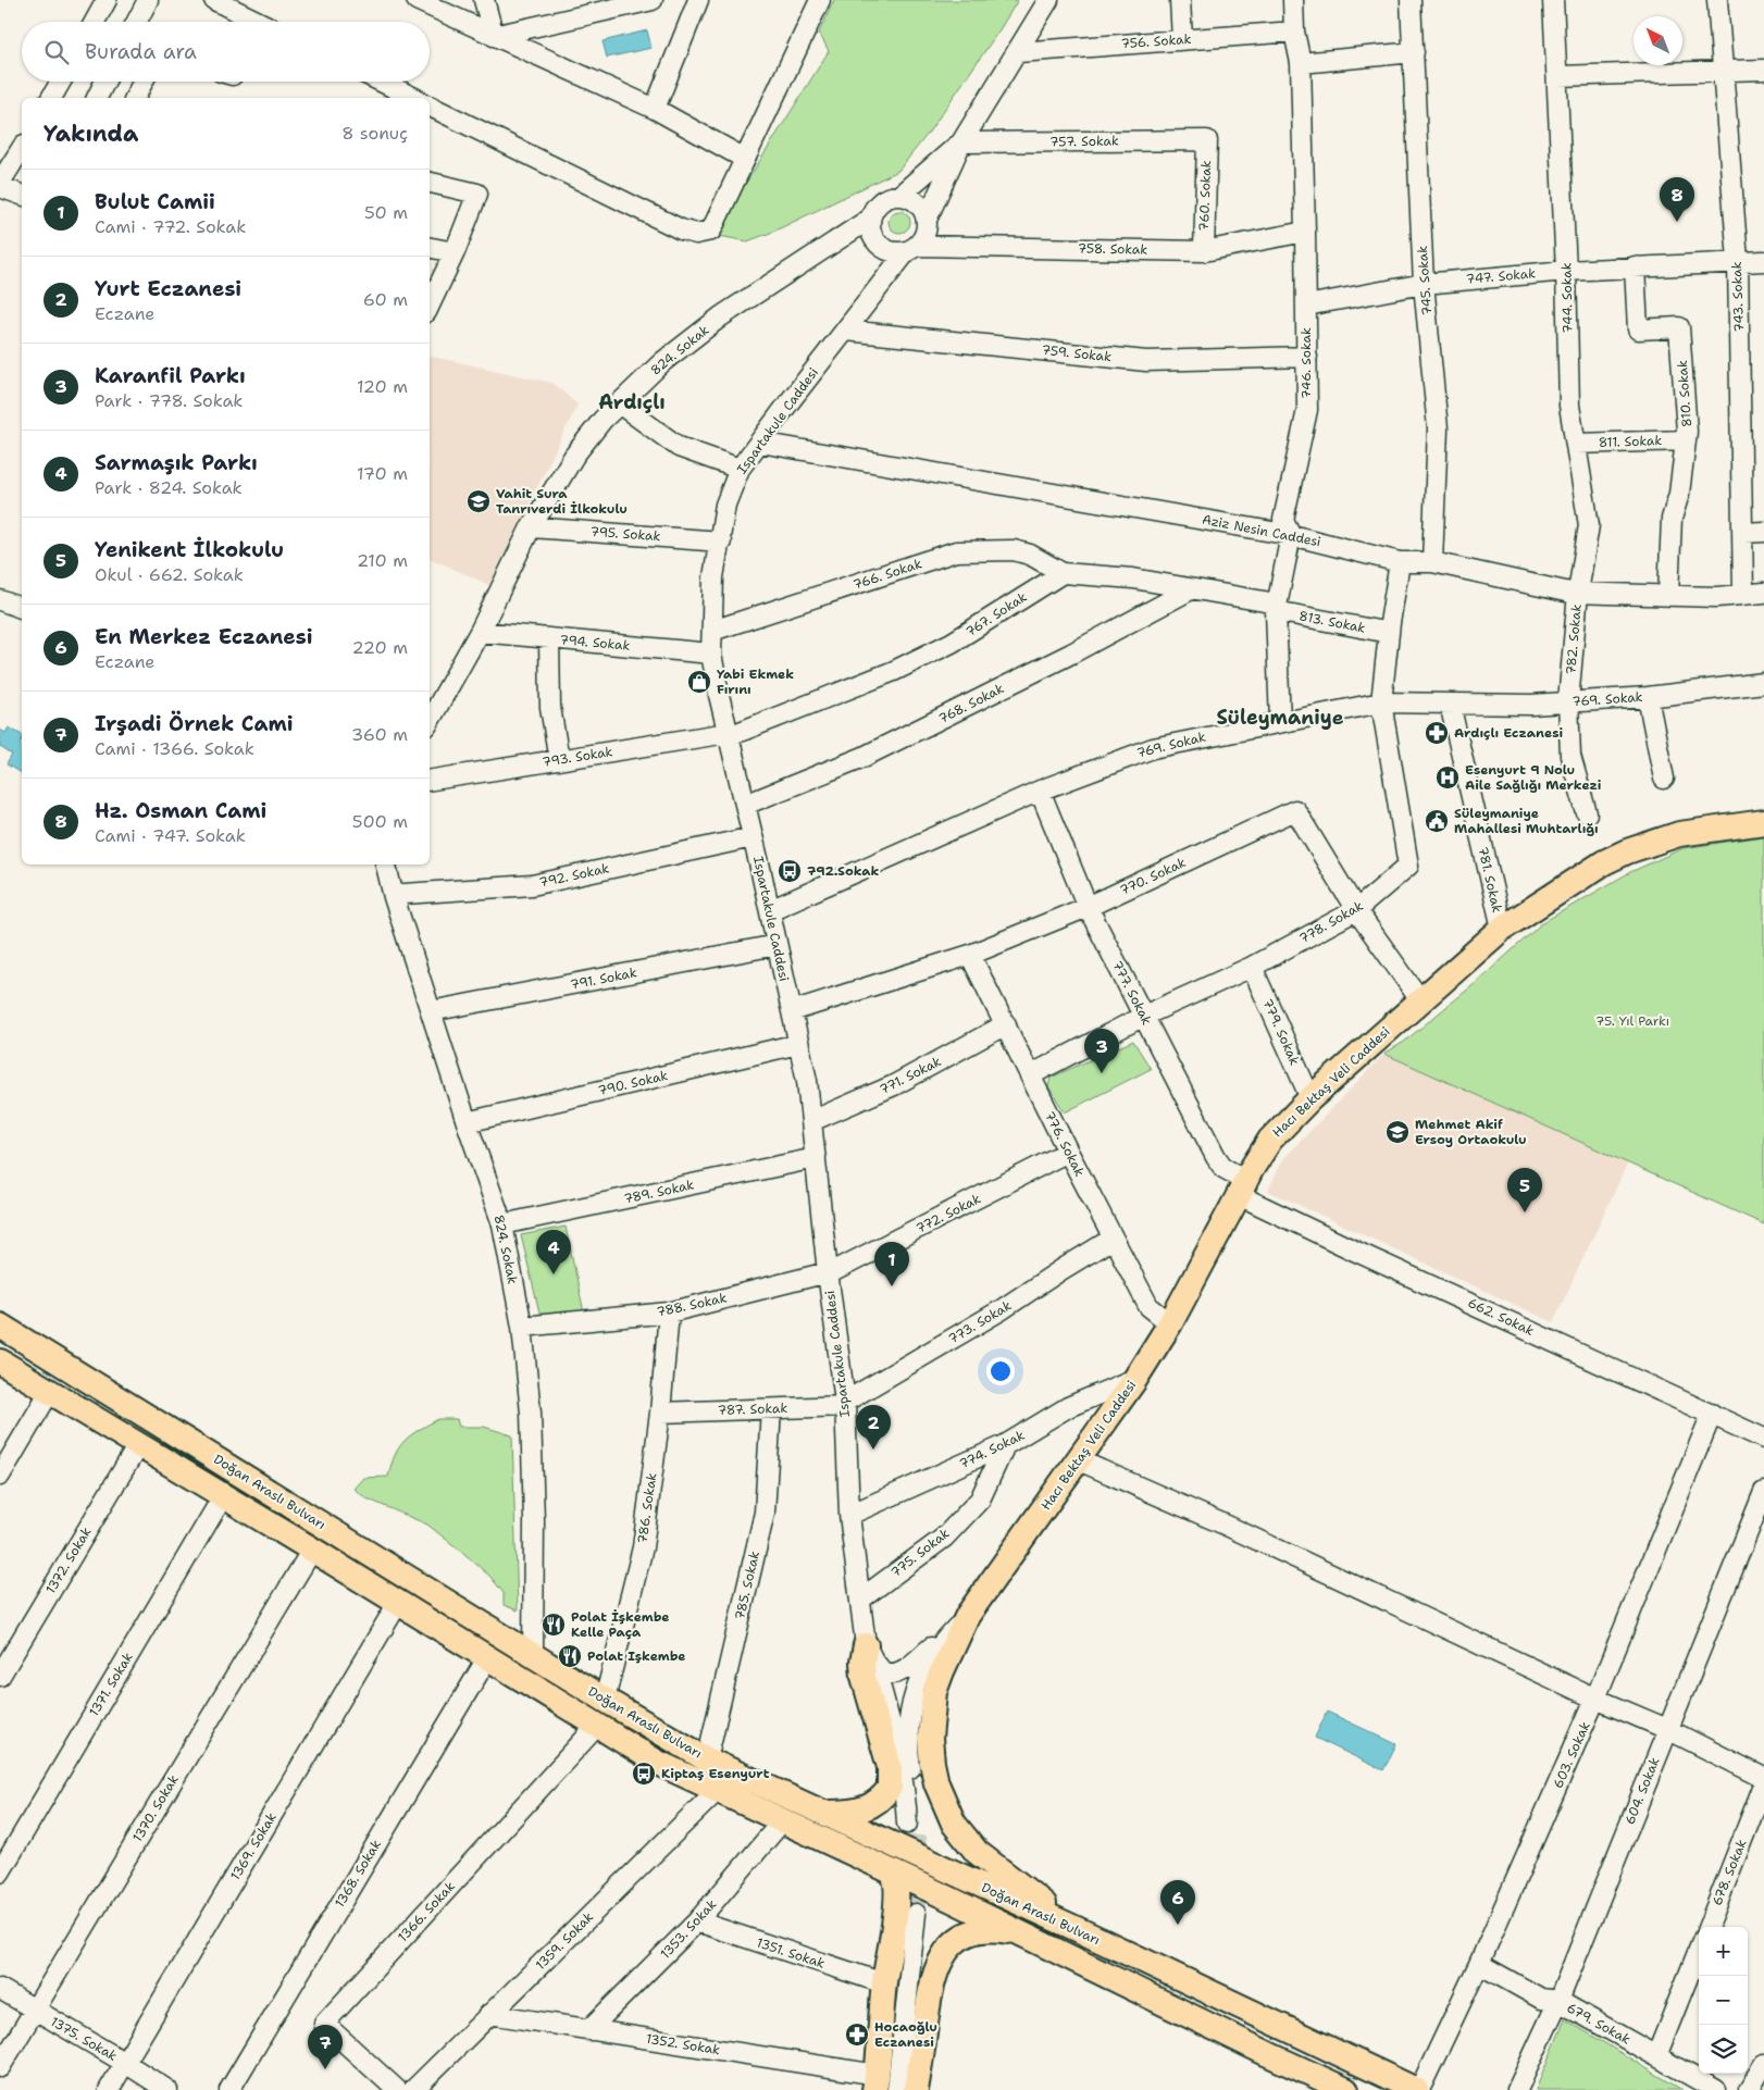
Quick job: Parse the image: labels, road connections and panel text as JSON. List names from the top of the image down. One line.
{"streets":{"main road":["Hacı Bektaş Veli Caddesi","Doğan Araslı Bulvarı"],"street":["756. Sokak","757. Sokak","760. Sokak","758. Sokak","747. Sokak","745. Sokak","743. Sokak","744. Sokak","824. Sokak","759. Sokak","746. Sokak","810. Sokak","Ispartakule Caddesi","811. Sokak","Aziz Nesin Caddesi","795. Sokak","766. Sokak","767. Sokak","813. Sokak","782. Sokak","794. Sokak","769. Sokak","768. Sokak","793. Sokak","792. Sokak","770. Sokak","781. Sokak","778. Sokak","791. Sokak","777. Sokak","779. Sokak","771. Sokak","790. Sokak","776. Sokak","789. Sokak","772. Sokak","788. Sokak","662. Sokak","773. Sokak","787. Sokak","774. Sokak","786. Sokak","775. Sokak","1372. Sokak","785. Sokak","1371. Sokak","603. Sokak","604. Sokak","1370. Sokak","1369. Sokak","678. Sokak","1368. Sokak","1366. Sokak","1353. Sokak","1359. Sokak","1351. Sokak","679. Sokak","1375. Sokak","1352. Sokak"]},"crossings":[["756. Sokak","746. Sokak"],["757. Sokak","760. Sokak"],["760. Sokak","758. Sokak"],["758. Sokak","824. Sokak"],["758. Sokak","746. Sokak"],["758. Sokak","Ispartakule Caddesi"],["747. Sokak","745. Sokak"],["747. Sokak","743. Sokak"],["747. Sokak","744. Sokak"],["747. Sokak","746. Sokak"],["747. Sokak","810. Sokak"],["745. Sokak","Aziz Nesin Caddesi"],["743. Sokak","Aziz Nesin Caddesi"],["744. Sokak","811. Sokak"],["744. Sokak","Aziz Nesin Caddesi"],["744. Sokak","782. Sokak"],["824. Sokak","Ispartakule Caddesi"],["824. Sokak","795. Sokak"],["824. Sokak","794. Sokak"],["824. Sokak","792. Sokak"],["824. Sokak","791. Sokak"],["824. Sokak","790. Sokak"],["824. Sokak","789. Sokak"],["824. Sokak","788. Sokak"],["824. Sokak","Doğan Araslı Bulvarı"],["759. Sokak","746. Sokak"],["759. Sokak","Ispartakule Caddesi"],["746. Sokak","Aziz Nesin Caddesi"],["746. Sokak","813. Sokak"],["746. Sokak","769. Sokak"],["810. Sokak","811. Sokak"],["810. Sokak","Aziz Nesin Caddesi"],["Ispartakule Caddesi","Aziz Nesin Caddesi"],["Ispartakule Caddesi","795. Sokak"],["Ispartakule Caddesi","766. Sokak"],["Ispartakule Caddesi","767. Sokak"],["Ispartakule Caddesi","794. Sokak"],["Ispartakule Caddesi","769. Sokak"],["Ispartakule Caddesi","768. Sokak"],["Ispartakule Caddesi","793. Sokak"],["Ispartakule Caddesi","792. Sokak"],["Ispartakule Caddesi","770. Sokak"],["Ispartakule Caddesi","791. Sokak"],["Ispartakule Caddesi","771. Sokak"],["Ispartakule Caddesi","790. Sokak"],["Ispartakule Caddesi","789. Sokak"],["Ispartakule Caddesi","772. Sokak"],["Ispartakule Caddesi","788. Sokak"],["Ispartakule Caddesi","773. Sokak"],["Ispartakule Caddesi","787. Sokak"],["Ispartakule Caddesi","774. Sokak"],["Ispartakule Caddesi","775. Sokak"],["Aziz Nesin Caddesi","782. Sokak"],["Aziz Nesin Caddesi","778. Sokak"],["766. Sokak","767. Sokak"],["767. Sokak","793. Sokak"],["813. Sokak","778. Sokak"],["782. Sokak","769. Sokak"],["769. Sokak","781. Sokak"],["769. Sokak","778. Sokak"],["769. Sokak","777. Sokak"],["770. Sokak","778. Sokak"],["770. Sokak","777. Sokak"],["770. Sokak","Hacı Bektaş Veli Caddesi"],["770. Sokak","776. Sokak"],["781. Sokak","Hacı Bektaş Veli Caddesi"],["778. Sokak","777. Sokak"],["778. Sokak","779. Sokak"],["778. Sokak","776. Sokak"],["777. Sokak","Hacı Bektaş Veli Caddesi"],["777. Sokak","662. Sokak"],["779. Sokak","Hacı Bektaş Veli Caddesi"],["771. Sokak","776. Sokak"],["Hacı Bektaş Veli Caddesi","776. Sokak"],["Hacı Bektaş Veli Caddesi","662. Sokak"],["Hacı Bektaş Veli Caddesi","774. Sokak"],["Hacı Bektaş Veli Caddesi","Doğan Araslı Bulvarı"],["776. Sokak","772. Sokak"],["776. Sokak","773. Sokak"],["772. Sokak","788. Sokak"],["788. Sokak","786. Sokak"],["662. Sokak","603. Sokak"],["773. Sokak","787. Sokak"],["787. Sokak","786. Sokak"],["787. Sokak","785. Sokak"],["774. Sokak","775. Sokak"],["Doğan Araslı Bulvarı","786. Sokak"],["Doğan Araslı Bulvarı","1372. Sokak"],["Doğan Araslı Bulvarı","785. Sokak"],["Doğan Araslı Bulvarı","1371. Sokak"],["Doğan Araslı Bulvarı","603. Sokak"],["Doğan Araslı Bulvarı","1370. Sokak"],["Doğan Araslı Bulvarı","1369. Sokak"],["Doğan Araslı Bulvarı","1368. Sokak"],["Doğan Araslı Bulvarı","1366. Sokak"],["Doğan Araslı Bulvarı","1353. Sokak"],["Doğan Araslı Bulvarı","1359. Sokak"],["603. Sokak","679. Sokak"],["604. Sokak","679. Sokak"],["1370. Sokak","1375. Sokak"],["1369. Sokak","1375. Sokak"],["1353. Sokak","1351. Sokak"],["1353. Sokak","1352. Sokak"],["1359. Sokak","1352. Sokak"]],"districts":["Ardıçlı","Süleymaniye"],"parks":["75. Yıl Parkı"],"places":{"school or university":["Vahit Sura Tanrıverdi İlkokulu","Mehmet Akif Ersoy Ortaokulu"],"shop":["Yabi Ekmek Fırını"],"pharmacy":["Ardıçlı Eczanesi","Hocaoğlu Eczanesi"],"hospital":["Esenyurt 9 Nolu Aile Sağlığı Merkezi"],"public building":["Süleymaniye Mahallesi Muhtarlığı"],"bus stop":["792.Sokak","Kiptaş Esenyurt"],"restaurant":["Polat İşkembe Kelle Paça","Polat Işkembe"]},"north":"top left","page":{"search":"Burada ara","heading":["Yakında","8 sonuç"],"list":[{"mark":"1","name":"Bulut Camii","note":"Cami · 772. Sokak","value":"50 m"},{"mark":"2","name":"Yurt Eczanesi","note":"Eczane","value":"60 m"},{"mark":"3","name":"Karanfil Parkı","note":"Park · 778. Sokak","value":"120 m"},{"mark":"4","name":"Sarmaşık Parkı","note":"Park · 824. Sokak","value":"170 m"},{"mark":"5","name":"Yenikent İlkokulu","note":"Okul · 662. Sokak","value":"210 m"},{"mark":"6","name":"En Merkez Eczanesi","note":"Eczane","value":"220 m"},{"mark":"7","name":"Irşadi Örnek Cami","note":"Cami · 1366. Sokak","value":"360 m"},{"mark":"8","name":"Hz. Osman Cami","note":"Cami · 747. Sokak","value":"500 m"}],"pins":["8","3","5","4","1","2","6","7"],"map_buttons":["+","−"]}}
